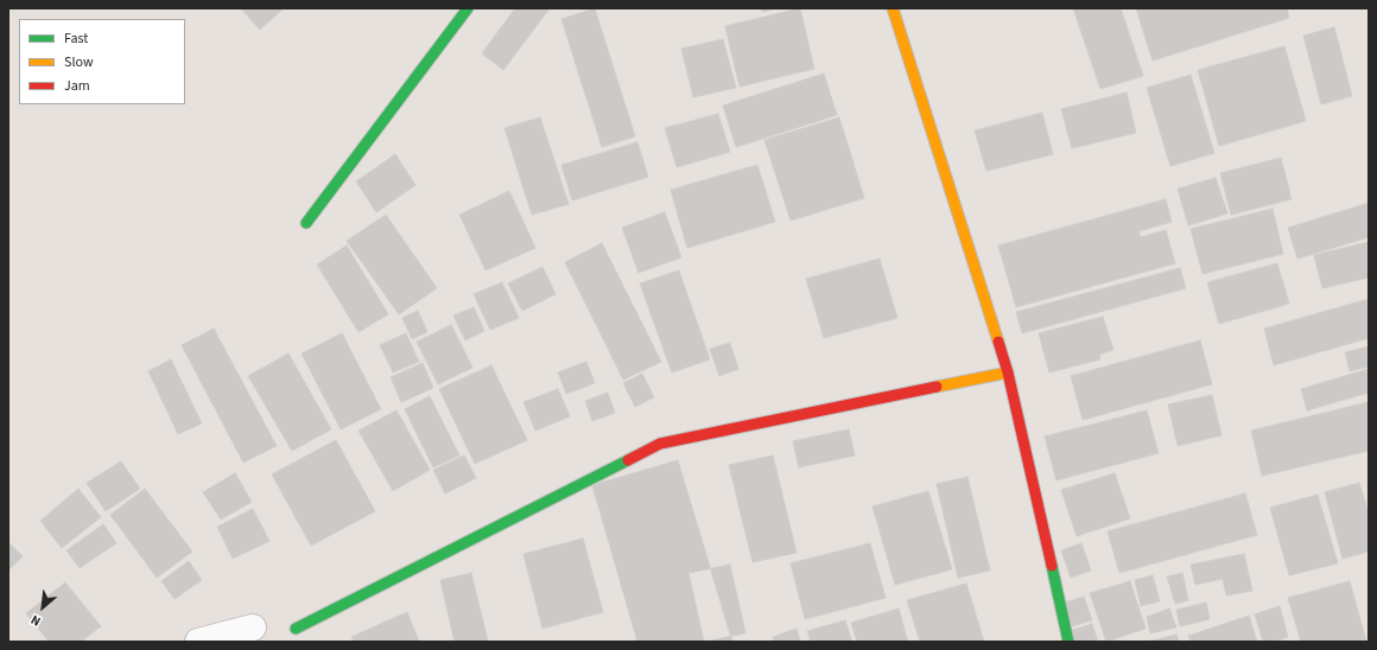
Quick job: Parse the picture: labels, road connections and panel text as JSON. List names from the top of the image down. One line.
{"legend":["Fast","Slow","Jam"],"north":"bottom left"}
